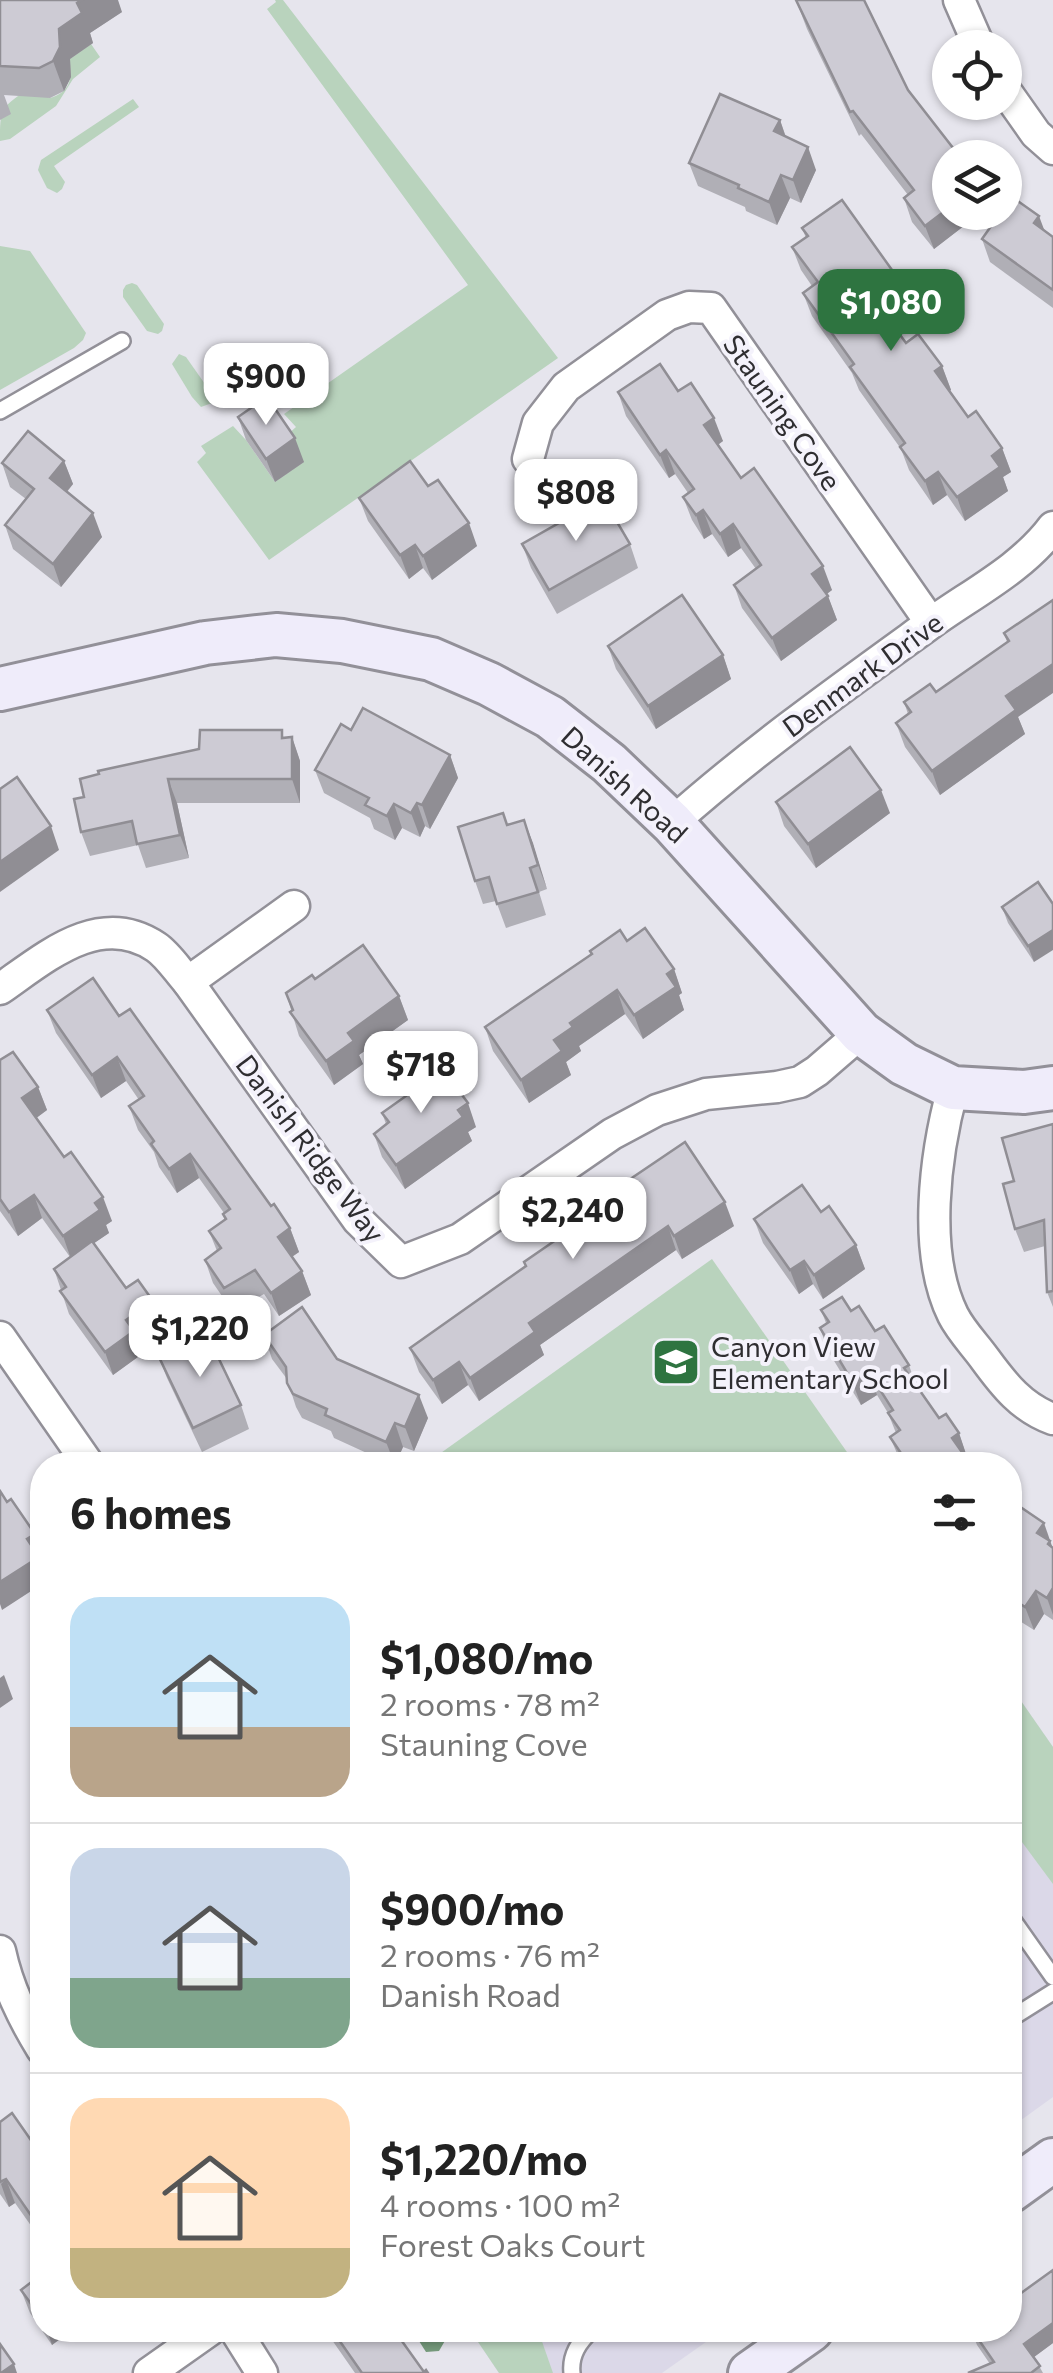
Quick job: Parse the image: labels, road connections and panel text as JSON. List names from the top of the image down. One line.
{"streets":{"street":["Stauning Cove","Denmark Drive","Danish Road","Danish Ridge Way"]},"crossings":[["Stauning Cove","Denmark Drive"],["Denmark Drive","Danish Road"],["Danish Road","Danish Ridge Way"]],"places":{"school or university":["Canyon View Elementary School"]},"page":{"price":["$1,080","$900","$808","$718","$2,240","$1,220"],"heading":"6 homes","list":[{"name":"$1,080/mo","note":"2 rooms · 78 m² · Stauning Cove"},{"name":"$900/mo","note":"2 rooms · 76 m² · Danish Road"},{"name":"$1,220/mo","note":"4 rooms · 100 m² · Forest Oaks Court"}]}}
